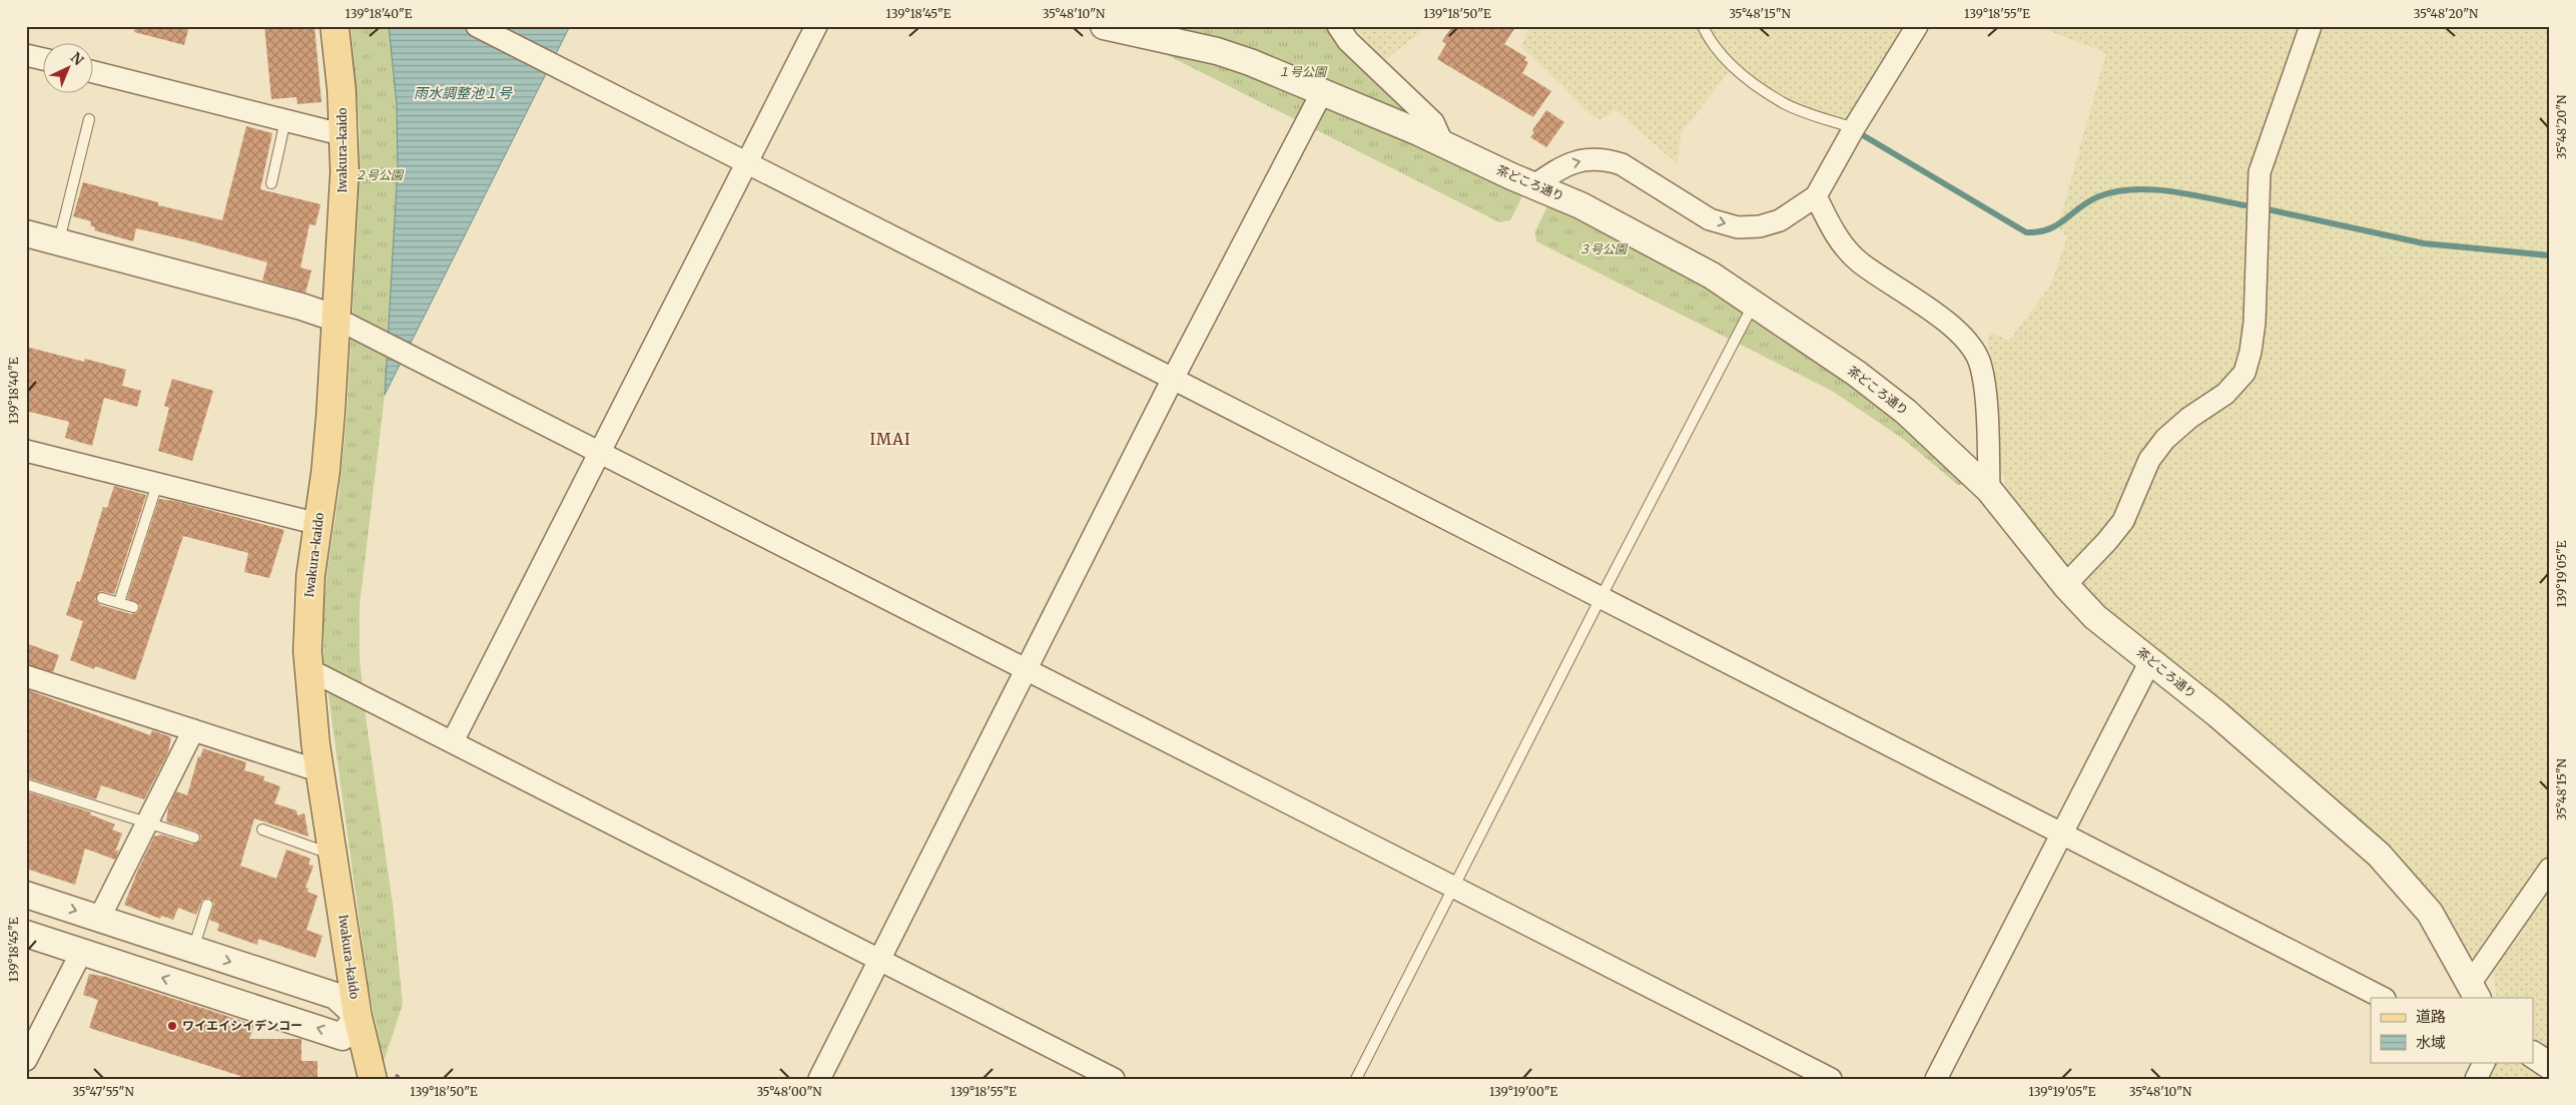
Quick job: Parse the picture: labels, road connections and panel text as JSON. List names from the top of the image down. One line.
{"streets":{"main road":["Iwakura-kaido"],"street":["茶どころ通り"]},"districts":["IMAI"],"water":["雨水調整池１号"],"parks":["１号公園","２号公園","３号公園"],"places":["ワイエイシイデンコー"],"legend":["道路","水域"],"north":"top right","coordinates":["139°18'40\"E","139°18'45\"E","35°48'10\"N","139°18'50\"E","35°48'15\"N","139°18'55\"E","35°48'20\"N","139°19'05\"E","35°47'55\"N","35°48'00\"N","139°19'00\"E"]}
